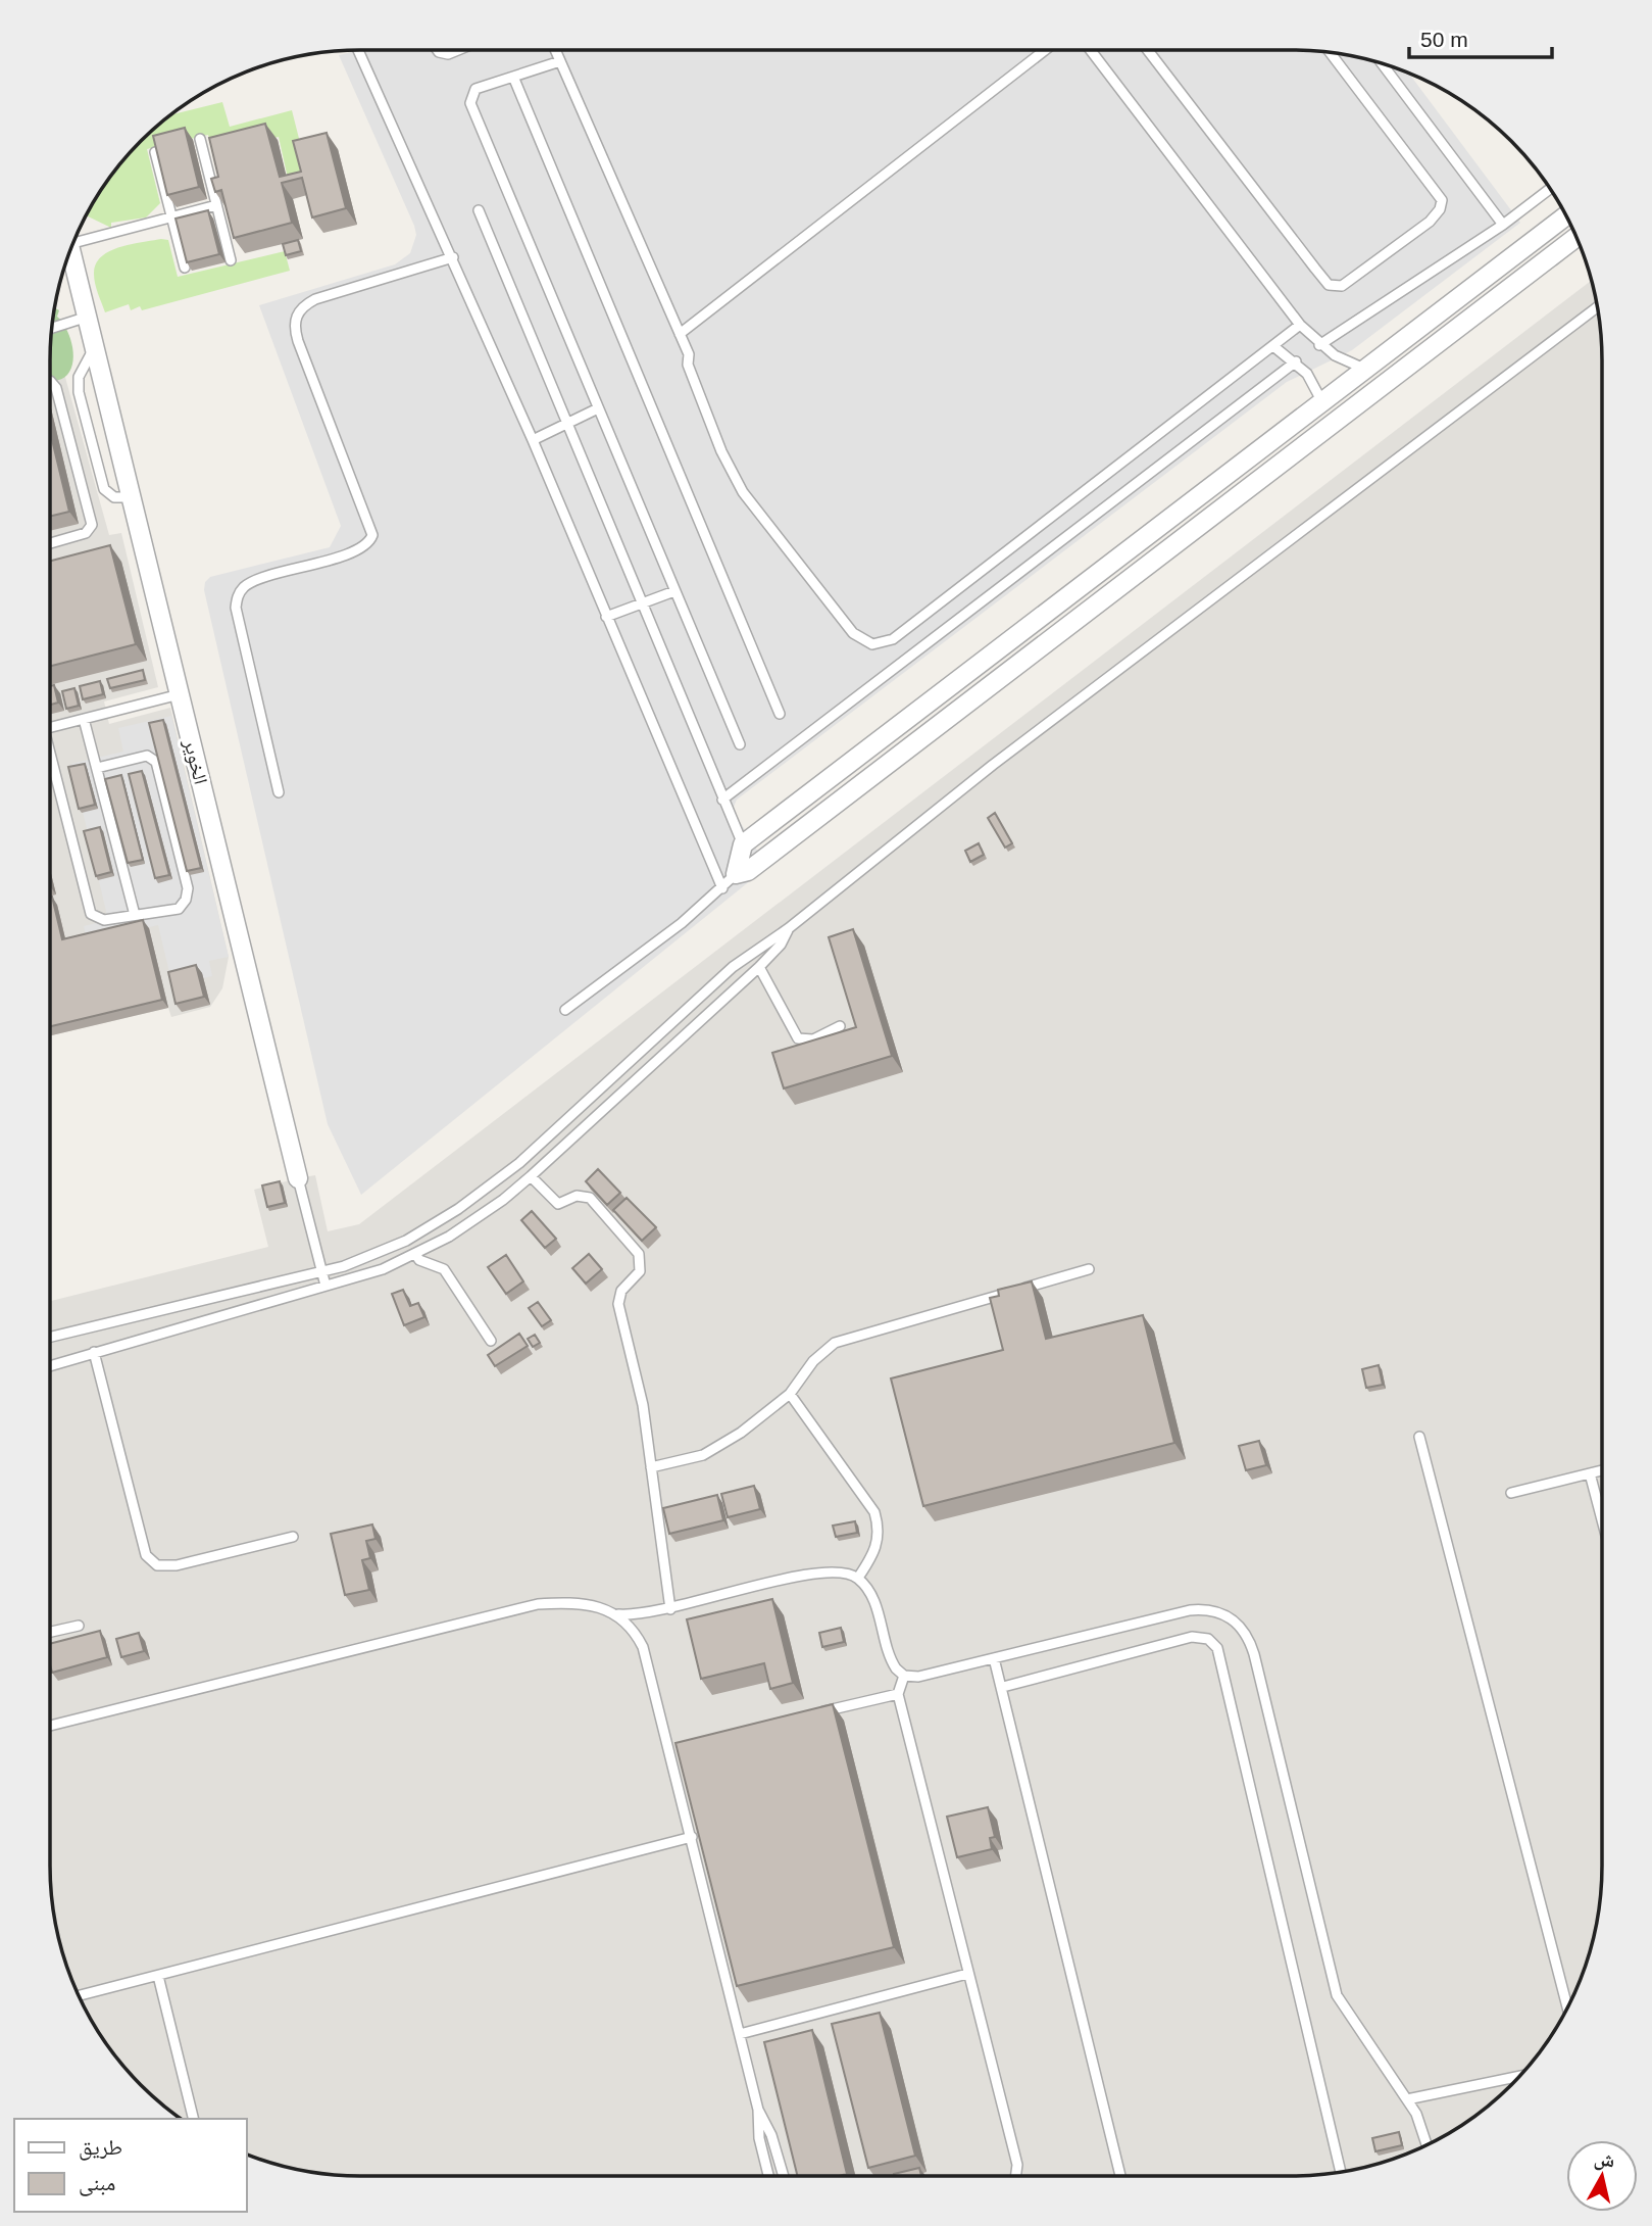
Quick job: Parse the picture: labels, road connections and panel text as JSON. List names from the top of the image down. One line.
{"streets":{"street":["الخوير"]},"legend":["طريق","مبنى"],"scale_bar":"50 m","north":"top"}
